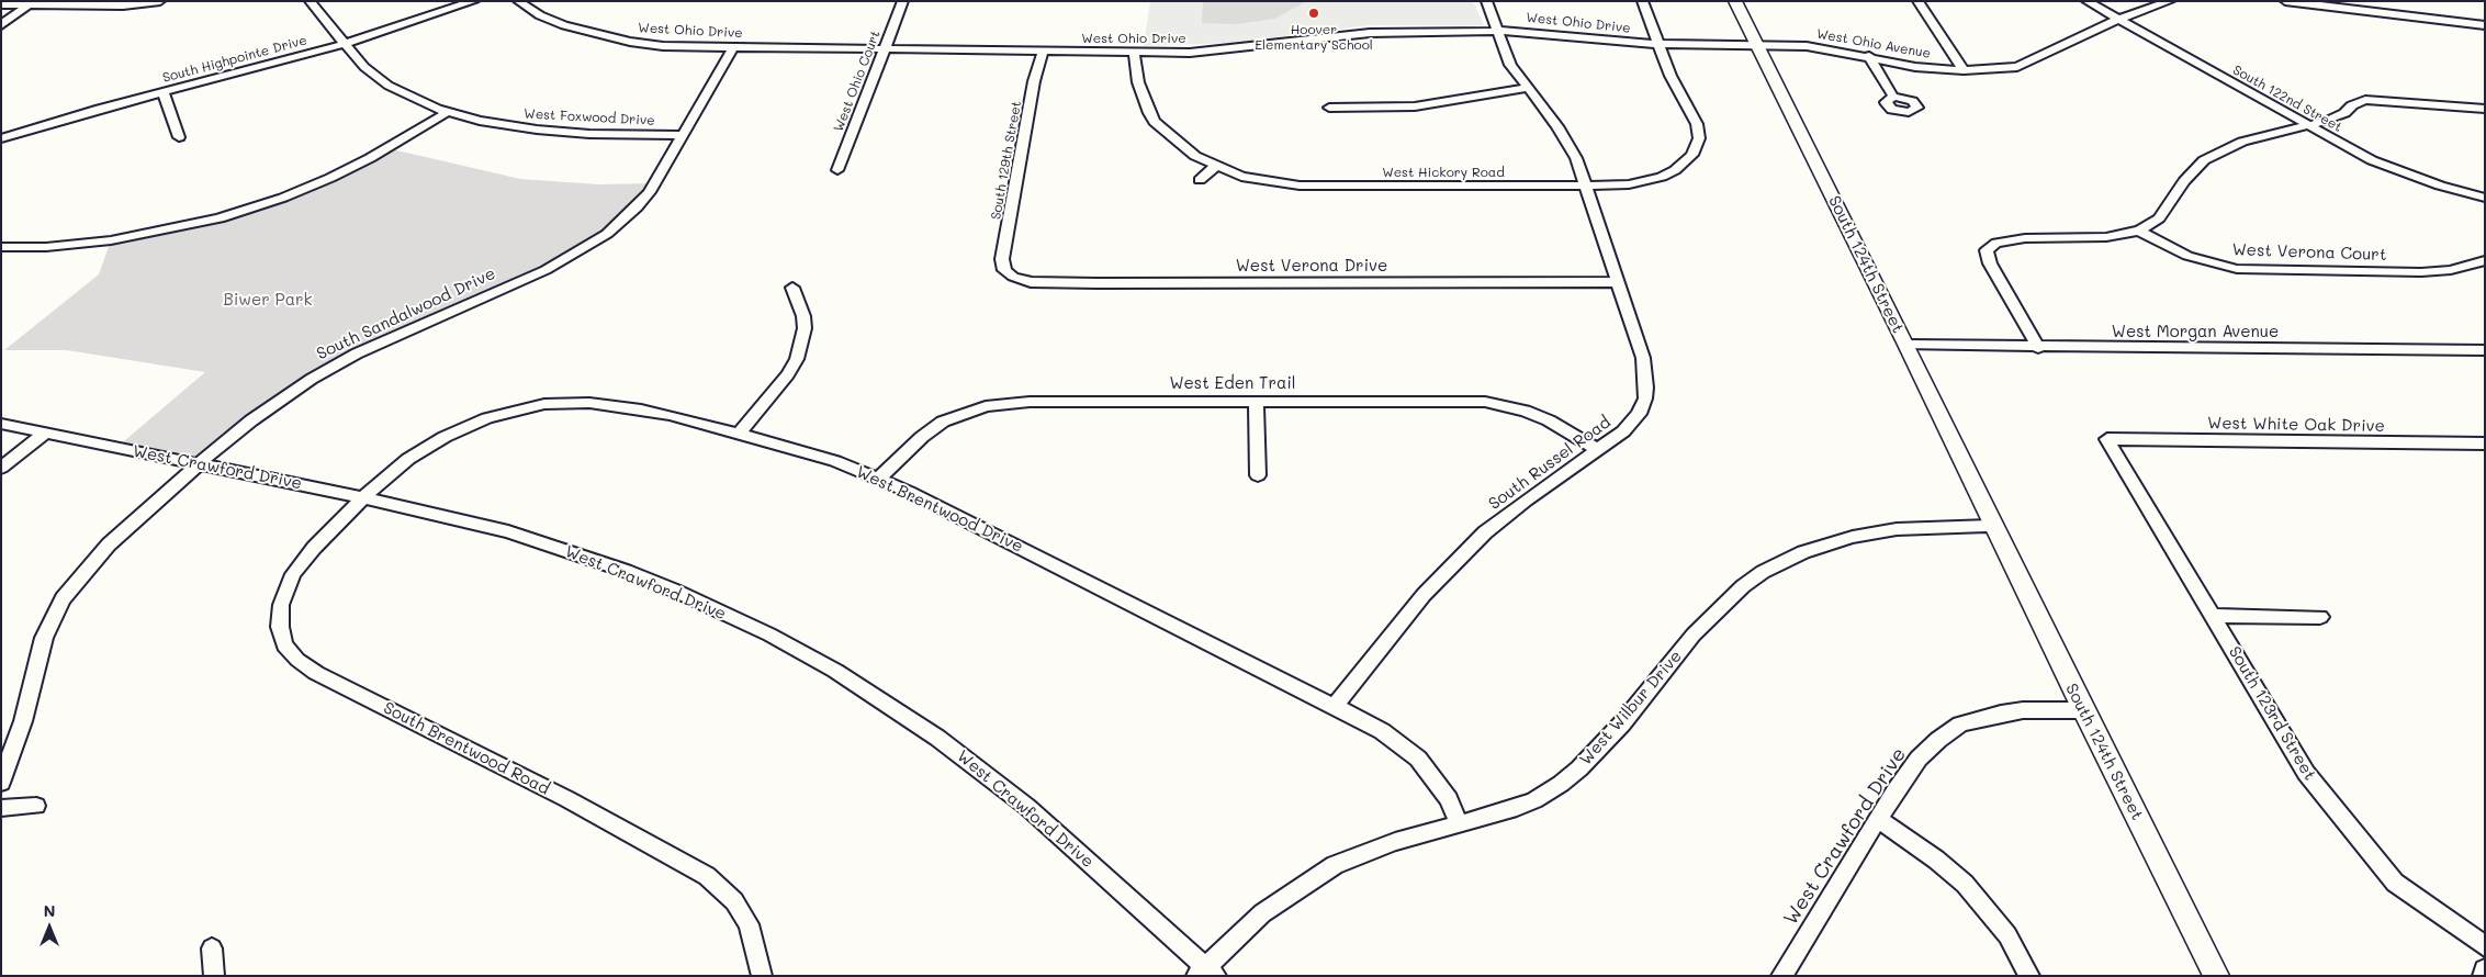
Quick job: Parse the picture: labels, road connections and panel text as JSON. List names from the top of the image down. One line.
{"streets":{"street":["West Ohio Drive","West Ohio Avenue","South Highpointe Drive","West Ohio Court","South 122nd Street","West Foxwood Drive","South 129th Street","West Hickory Road","West Verona Court","South 124th Street","West Verona Drive","South Sandalwood Drive","West Morgan Avenue","West Eden Trail","West White Oak Drive","South Russel Road","West Crawford Drive","West Brentwood Drive","West Wilbur Drive","South 123rd Street","South Brentwood Road"]},"crossings":[["West Ohio Drive","West Ohio Avenue"],["West Ohio Drive","West Ohio Court"],["West Ohio Drive","South 129th Street"],["West Ohio Drive","West Hickory Road"],["West Ohio Drive","South 124th Street"],["West Ohio Drive","South Sandalwood Drive"],["West Ohio Drive","South Russel Road"],["West Ohio Avenue","South 122nd Street"],["West Ohio Avenue","South 124th Street"],["South Highpointe Drive","West Foxwood Drive"],["West Foxwood Drive","South Sandalwood Drive"],["South 129th Street","West Verona Drive"],["West Hickory Road","South Russel Road"],["South 124th Street","West Morgan Avenue"],["South 124th Street","West Crawford Drive"],["South 124th Street","West Wilbur Drive"],["West Verona Drive","South Russel Road"],["South Sandalwood Drive","West Crawford Drive"],["West Eden Trail","South Russel Road"],["West Eden Trail","West Brentwood Drive"],["West White Oak Drive","South 123rd Street"],["South Russel Road","West Brentwood Drive"],["West Crawford Drive","West Brentwood Drive"],["West Crawford Drive","West Wilbur Drive"],["West Crawford Drive","South Brentwood Road"],["West Brentwood Drive","West Wilbur Drive"],["West Brentwood Drive","South Brentwood Road"]],"parks":["Biwer Park"],"places":["Hoover Elementary School"],"north":"top"}
